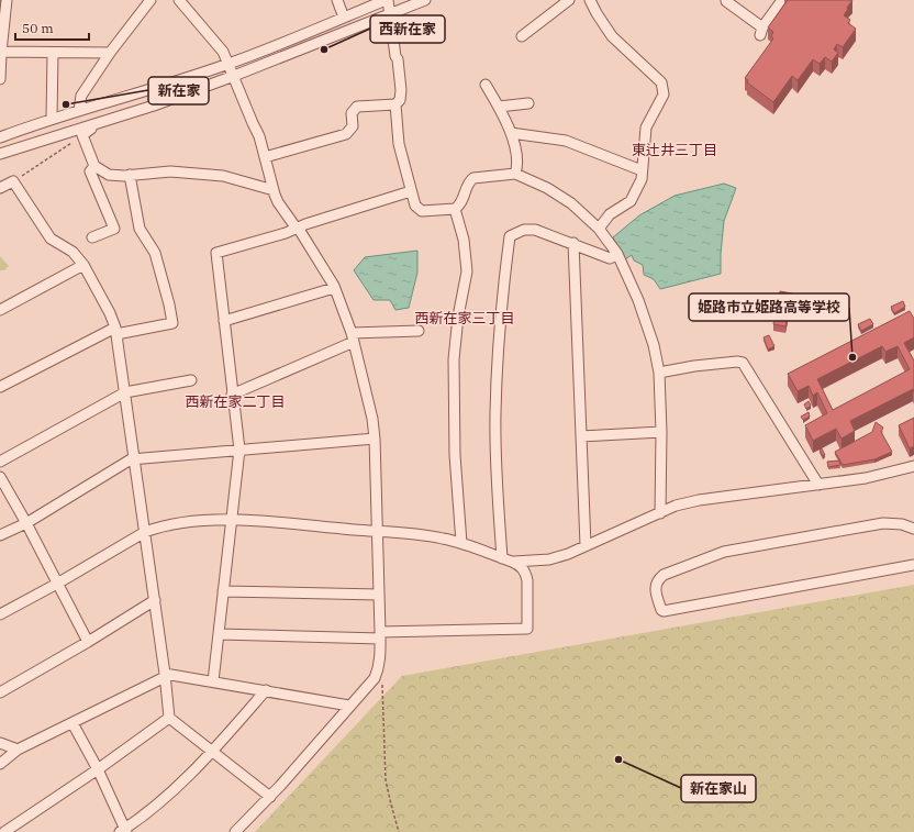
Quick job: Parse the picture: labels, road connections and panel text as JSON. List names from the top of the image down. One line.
{"districts":["東辻井三丁目","西新在家三丁目","西新在家二丁目"],"places":["西新在家","新在家","姫路市立姫路高等学校","新在家山"],"scale_bar":"50 m"}
